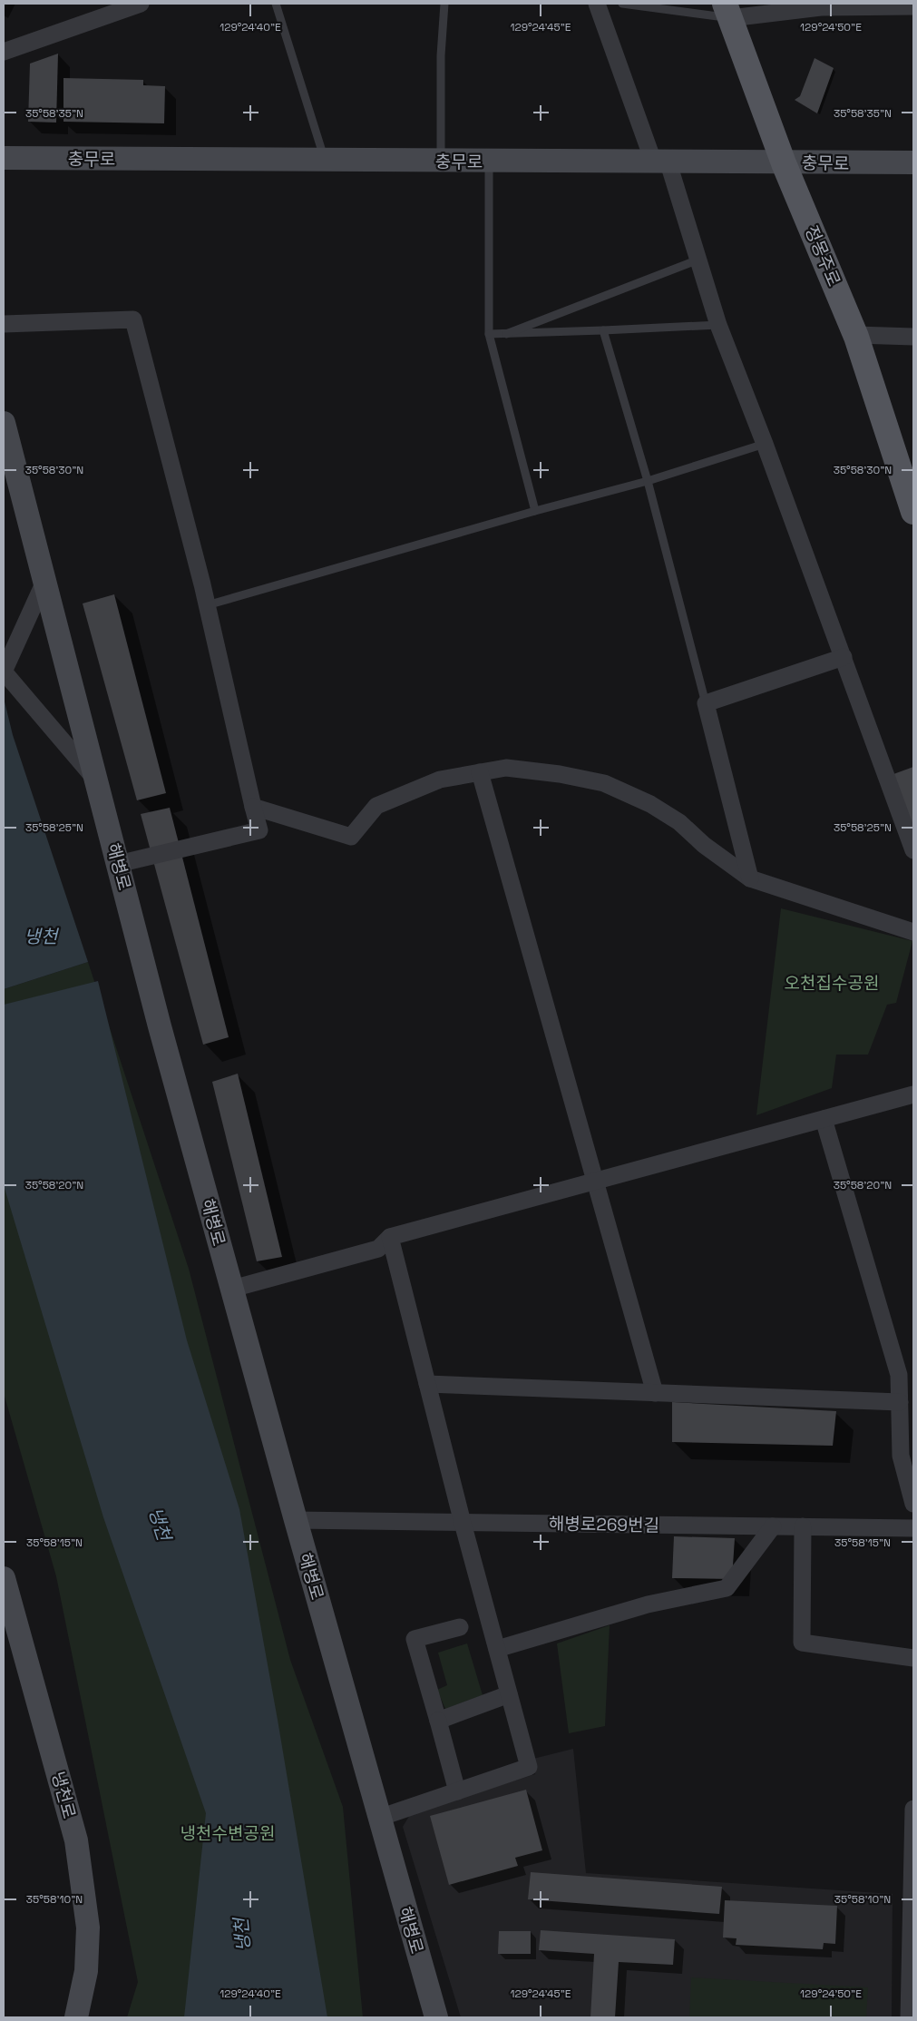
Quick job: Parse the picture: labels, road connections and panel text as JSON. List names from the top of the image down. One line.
{"streets":{"main road":["충무로","정몽주로","해병로","냉천로"],"street":["해병로269번길"]},"crossings":[["충무로","정몽주로"],["해병로","해병로269번길"]],"water":["냉천"],"parks":["오천집수공원","냉천수변공원"],"coordinates":["129°24'40\"E","129°24'45\"E","129°24'50\"E","35°58'35\"N","35°58'30\"N","35°58'25\"N","35°58'20\"N","35°58'15\"N","35°58'10\"N"]}
